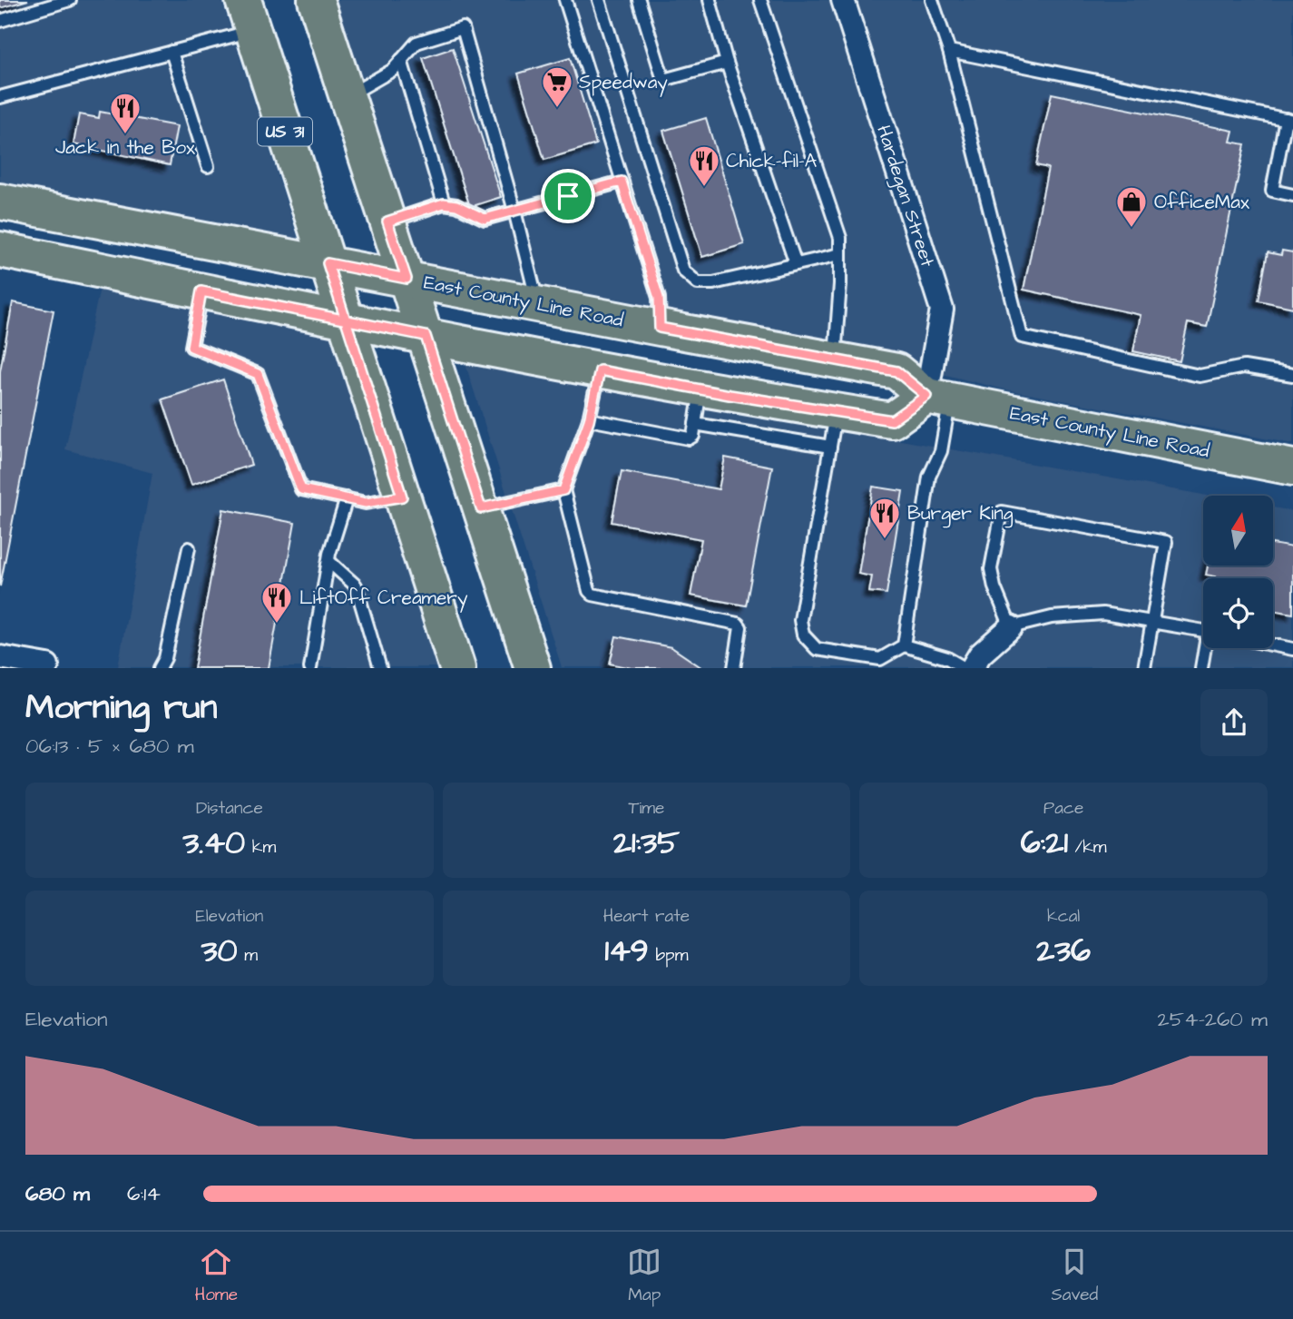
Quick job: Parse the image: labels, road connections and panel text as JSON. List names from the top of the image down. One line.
{"streets":{"main road":["US 31","East County Line Road"],"street":["Hardegan Street"]},"crossings":[["US 31","East County Line Road"],["Hardegan Street","East County Line Road"]],"places":{"supermarket":["Speedway"],"restaurant":["Jack in the Box","Chick-fil-A","Burger King","LiftOff Creamery"],"shop":["OfficeMax"]},"north":"top","page":{"heading":["Morning run","06:13 · 5 × 680 m"],"stats":[["Distance","3.40 km"],["Time","21:35"],["Pace","6:21 /km"],["Elevation","30 m"],["Heart rate","149 bpm"],["kcal","236"]],"chart":["Elevation","254–260 m"],"list":[{"name":"680 m","note":"6:14"}],"tabs":["Home","Map","Saved"]}}
